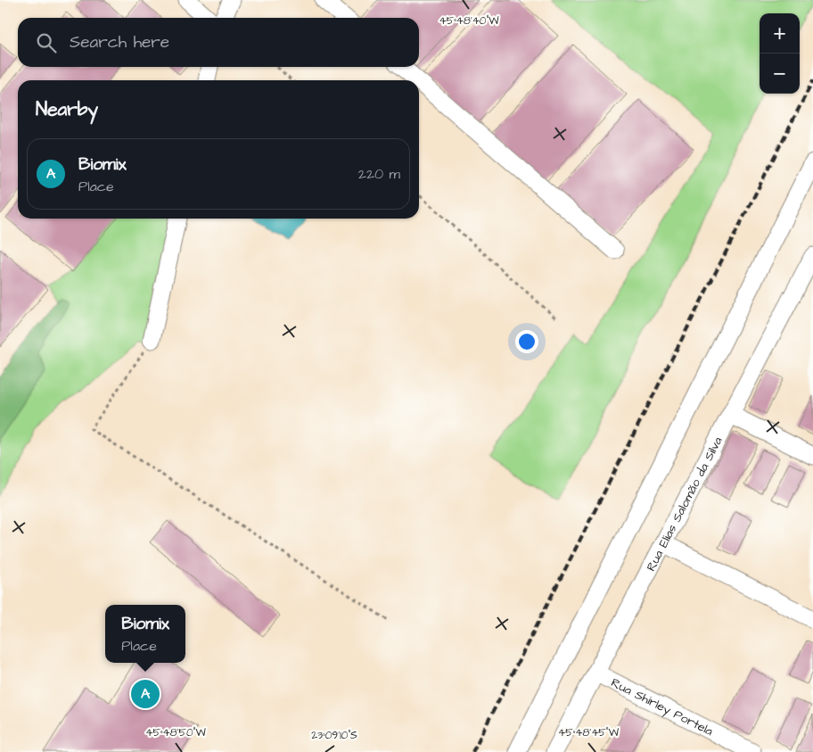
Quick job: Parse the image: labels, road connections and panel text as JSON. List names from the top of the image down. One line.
{"streets":{"street":["Rua Elias Salomão da Silva","Rua Shirley Portela"]},"crossings":[["Rua Elias Salomão da Silva","Rua Shirley Portela"]],"page":{"map_buttons":["+","−"],"search":"Search here","heading":"Nearby","list":[{"mark":"A","name":"Biomix","note":"Place","value":"220 m"}],"popup":["Biomix","Place"],"pins":"A"},"coordinates":["45°48'40\"W","45°48'50\"W","45°48'45\"W","23°09'10\"S"]}
